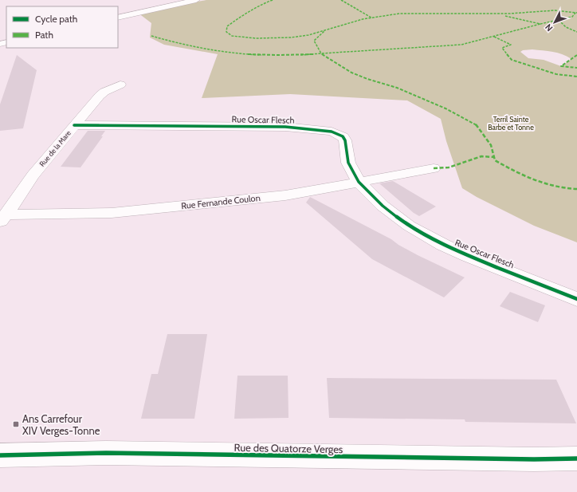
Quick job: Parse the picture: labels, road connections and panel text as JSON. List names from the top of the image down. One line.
{"streets":{"street":["Rue Oscar Flesch","Rue de la Mare","Rue Fernande Coulon","Rue des Quatorze Verges"]},"crossings":[["Rue Oscar Flesch","Rue de la Mare"],["Rue Oscar Flesch","Rue Fernande Coulon"],["Rue de la Mare","Rue Fernande Coulon"]],"parks":["Terril Sainte Barbe et Tonne"],"places":{"transit":["Ans Carrefour XIV Verges-Tonne"]},"legend":["Cycle path","Path"],"north":"bottom left"}
